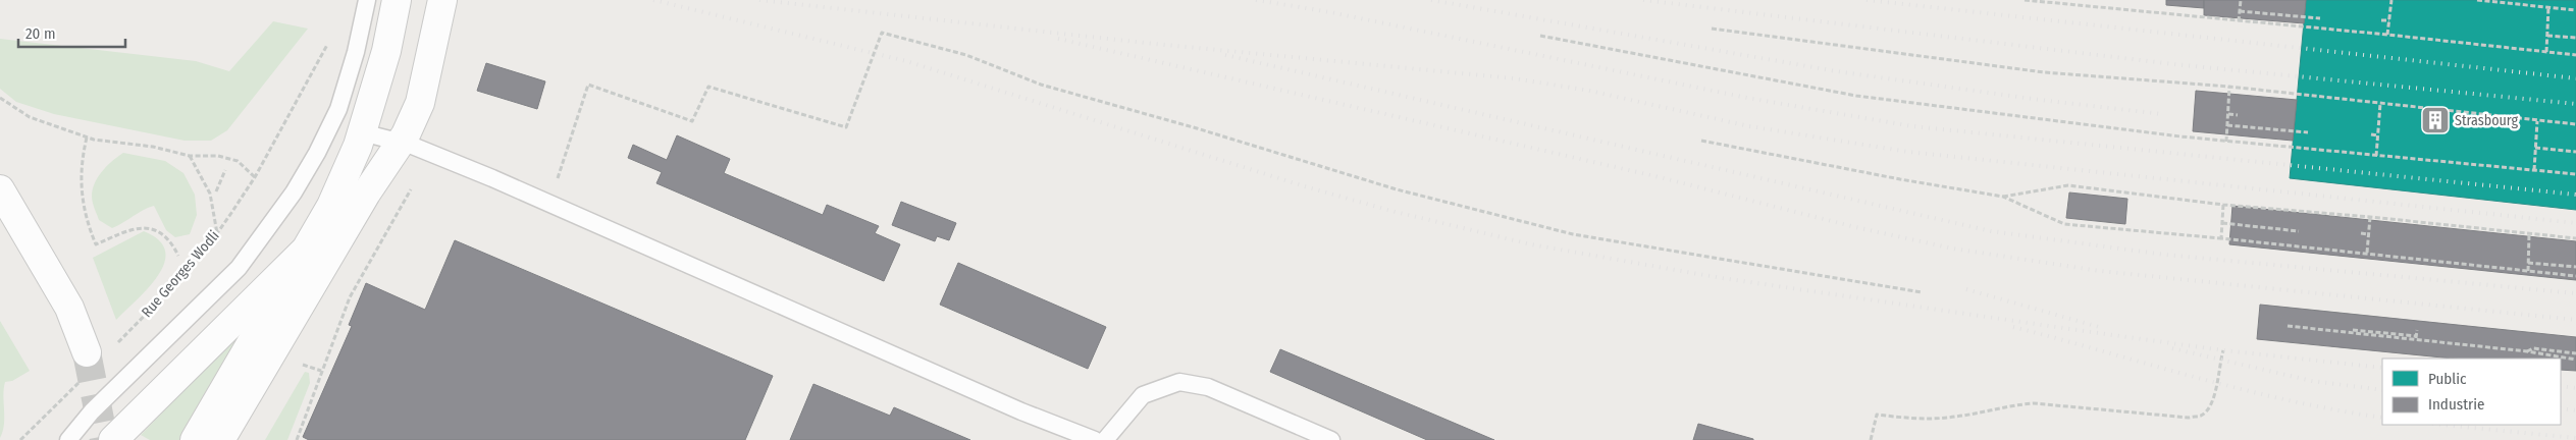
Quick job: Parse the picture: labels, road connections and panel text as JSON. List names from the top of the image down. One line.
{"streets":{"path":["Rue Georges Wodli"]},"places":{"building":["Strasbourg"]},"legend":["Public","Industrie"],"scale_bar":"20 m"}
